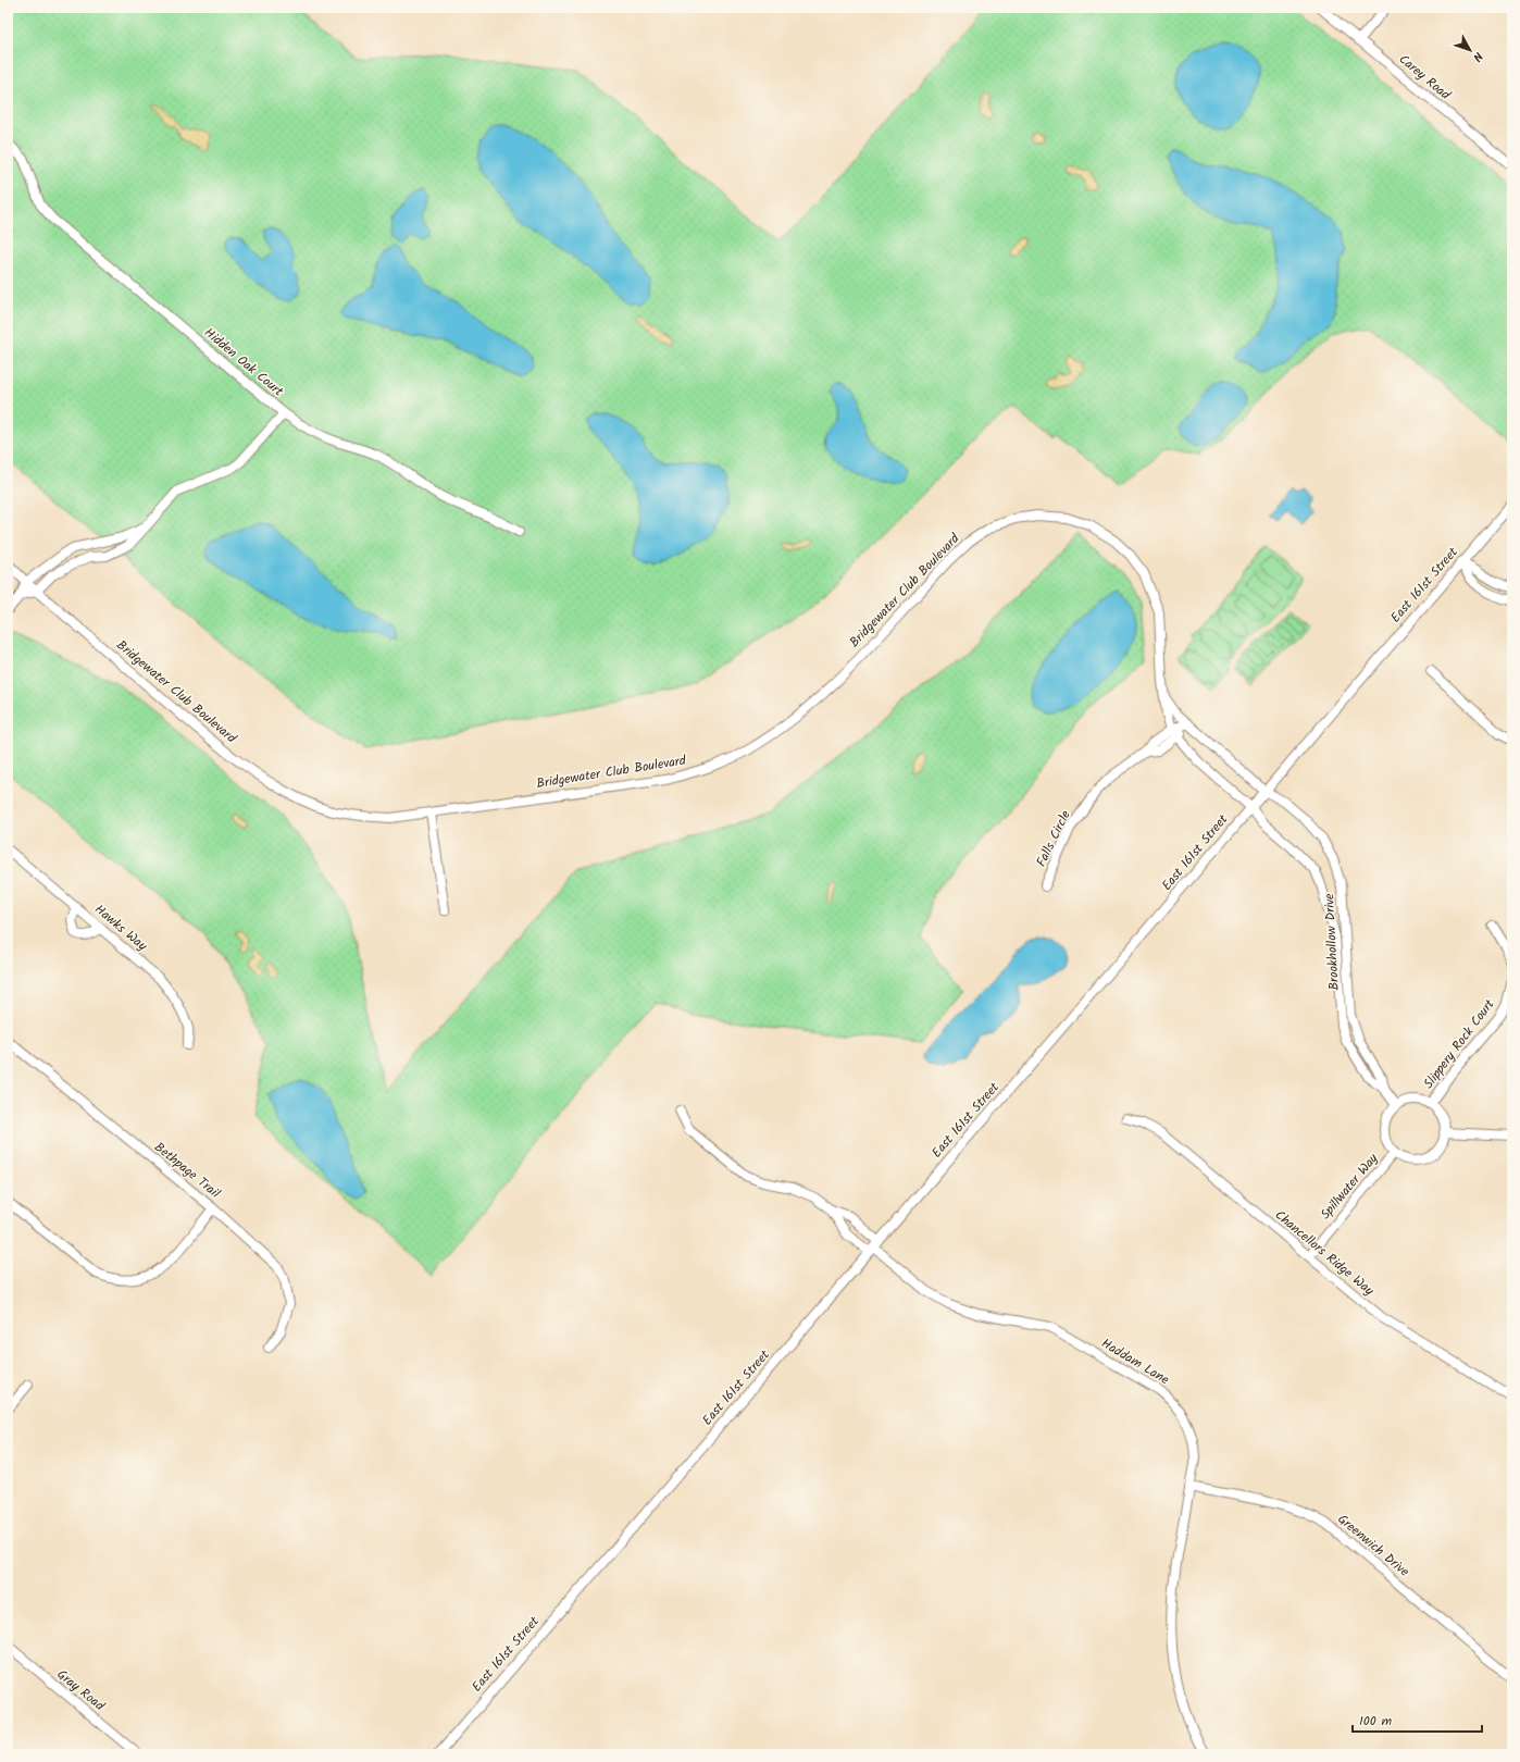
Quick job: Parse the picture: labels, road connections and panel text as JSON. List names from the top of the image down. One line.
{"streets":{"street":["Carey Road","Hidden Oak Court","East 161st Street","Bridgewater Club Boulevard","Falls Circle","Hawks Way","Brookhollow Drive","Slippery Rock Court","Bethpage Trail","Spillwater Way","Chancellors Ridge Way","Haddam Lane","Greenwich Drive","Gray Road"]},"crossings":[["East 161st Street","Bridgewater Club Boulevard"],["East 161st Street","Brookhollow Drive"],["East 161st Street","Haddam Lane"],["Bridgewater Club Boulevard","Falls Circle"],["Bridgewater Club Boulevard","Brookhollow Drive"],["Brookhollow Drive","Slippery Rock Court"],["Brookhollow Drive","Spillwater Way"],["Slippery Rock Court","Spillwater Way"],["Spillwater Way","Chancellors Ridge Way"],["Haddam Lane","Greenwich Drive"]],"scale_bar":"100 m","north":"bottom right"}
